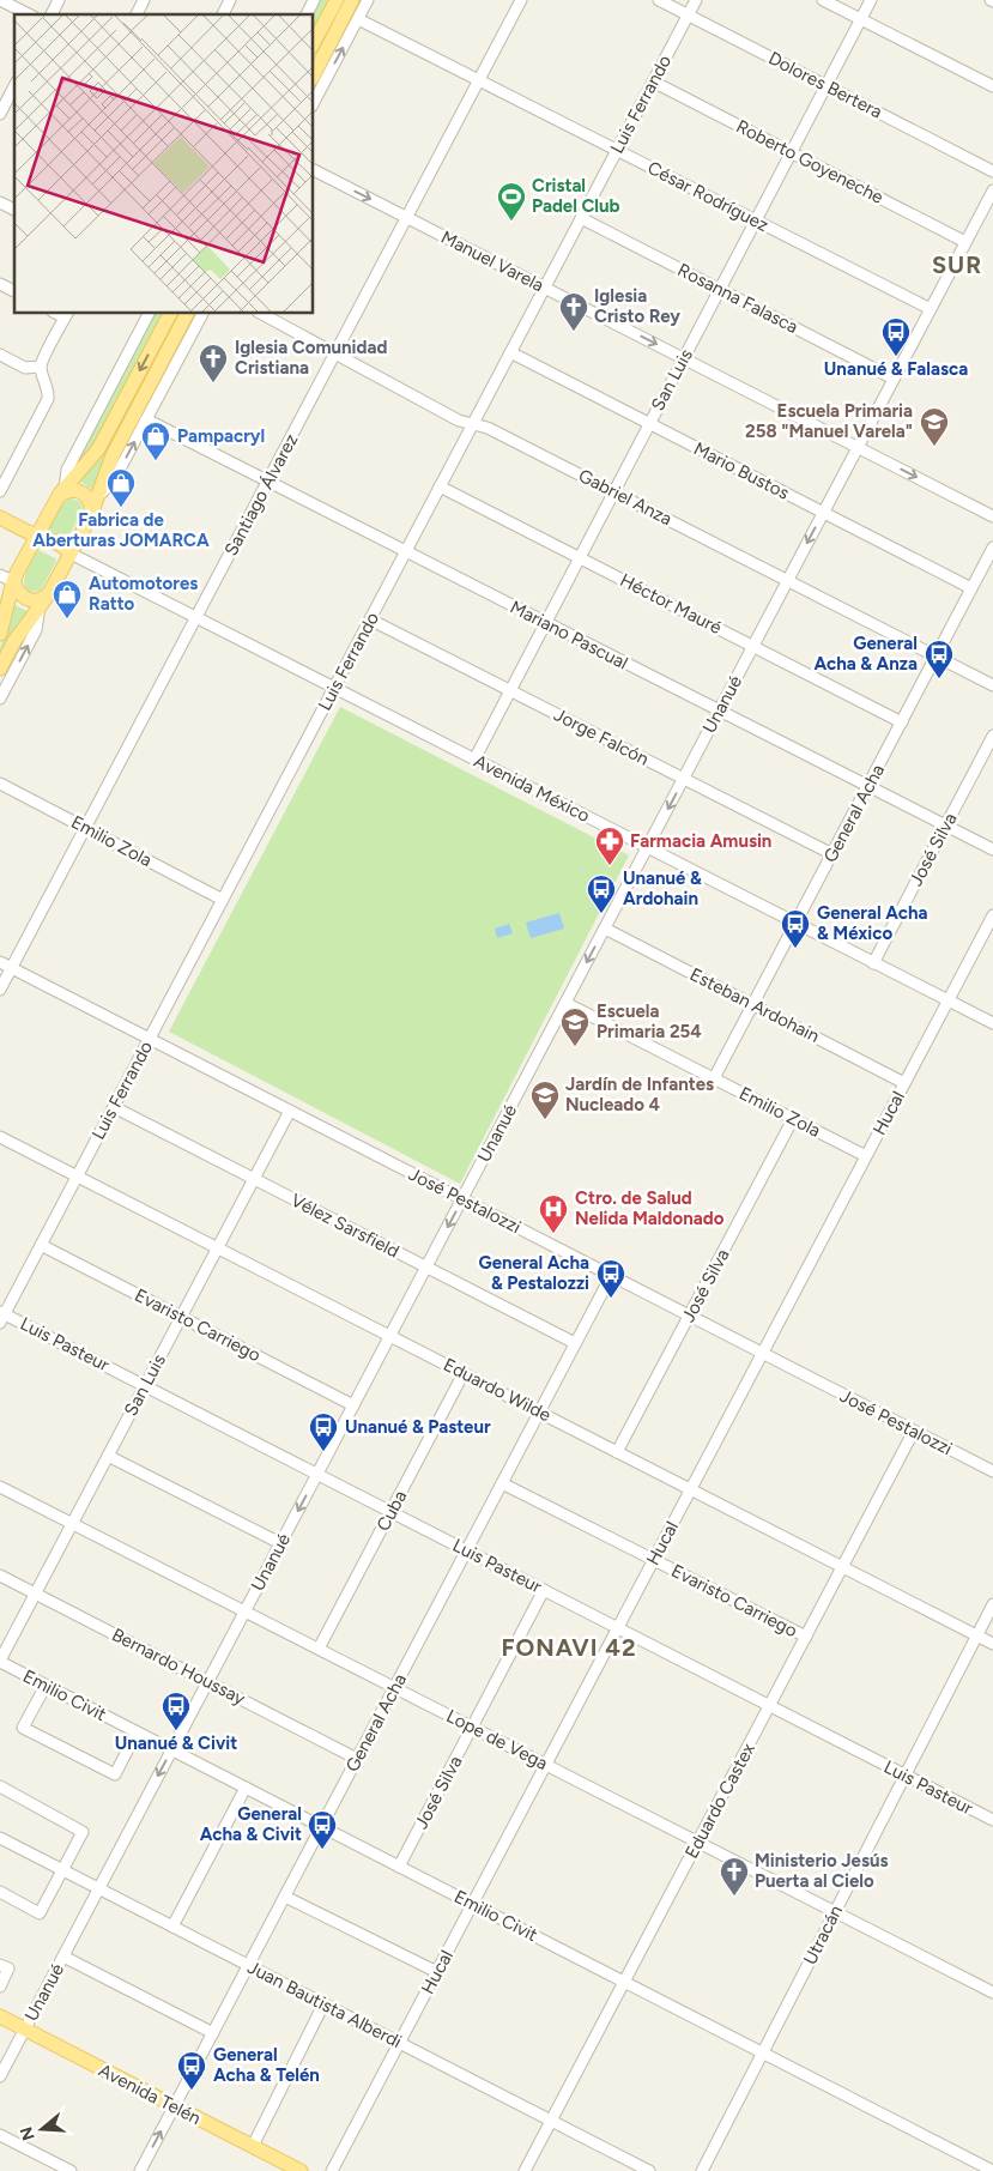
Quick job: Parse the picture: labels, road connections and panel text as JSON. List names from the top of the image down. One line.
{"streets":{"main road":["Avenida México","Avenida Telén"],"street":["Dolores Bertera","Luis Ferrando","Roberto Goyeneche","César Rodríguez","Manuel Varela","Rosanna Falasca","San Luis","Mario Bustos","Santiago Álvarez","Gabriel Anza","Héctor Mauré","Mariano Pascual","Unanué","Jorge Falcón","General Acha","Emilio Zola","José Silva","Esteban Ardohain","Hucal","José Pestalozzi","Vélez Sarsfield","Evaristo Carriego","Luis Pasteur","Eduardo Wilde","Cuba","Bernardo Houssay","Emilio Civit","Lope de Vega","Eduardo Castex","Utracán","Juan Bautista Alberdi"]},"crossings":[["Dolores Bertera","Luis Ferrando"],["Dolores Bertera","San Luis"],["Luis Ferrando","Roberto Goyeneche"],["Luis Ferrando","César Rodríguez"],["Luis Ferrando","Manuel Varela"],["Luis Ferrando","Rosanna Falasca"],["Luis Ferrando","Mario Bustos"],["Luis Ferrando","Gabriel Anza"],["Luis Ferrando","Héctor Mauré"],["Luis Ferrando","Mariano Pascual"],["Luis Ferrando","Jorge Falcón"],["Luis Ferrando","Avenida México"],["Luis Ferrando","Emilio Zola"],["Luis Ferrando","José Pestalozzi"],["Luis Ferrando","Vélez Sarsfield"],["Luis Ferrando","Evaristo Carriego"],["Luis Ferrando","Luis Pasteur"],["Luis Ferrando","Eduardo Wilde"],["Roberto Goyeneche","San Luis"],["Roberto Goyeneche","Unanué"],["César Rodríguez","San Luis"],["César Rodríguez","Santiago Álvarez"],["César Rodríguez","Unanué"],["Manuel Varela","San Luis"],["Manuel Varela","Santiago Álvarez"],["Manuel Varela","Unanué"],["Rosanna Falasca","San Luis"],["Rosanna Falasca","Unanué"],["San Luis","Mario Bustos"],["San Luis","Gabriel Anza"],["San Luis","Héctor Mauré"],["San Luis","Mariano Pascual"],["San Luis","Jorge Falcón"],["San Luis","Avenida México"],["San Luis","José Pestalozzi"],["San Luis","Vélez Sarsfield"],["San Luis","Evaristo Carriego"],["San Luis","Luis Pasteur"],["San Luis","Eduardo Wilde"],["San Luis","Bernardo Houssay"],["San Luis","Emilio Civit"],["San Luis","Lope de Vega"],["Mario Bustos","Unanué"],["Mario Bustos","General Acha"],["Santiago Álvarez","Gabriel Anza"],["Santiago Álvarez","Mariano Pascual"],["Santiago Álvarez","Avenida México"],["Santiago Álvarez","Emilio Zola"],["Santiago Álvarez","José Pestalozzi"],["Gabriel Anza","Unanué"],["Gabriel Anza","General Acha"],["Héctor Mauré","Unanué"],["Héctor Mauré","General Acha"],["Mariano Pascual","Unanué"],["Mariano Pascual","General Acha"],["Mariano Pascual","José Silva"],["Unanué","Jorge Falcón"],["Unanué","Avenida México"],["Unanué","Emilio Zola"],["Unanué","Esteban Ardohain"],["Unanué","José Pestalozzi"],["Unanué","Vélez Sarsfield"],["Unanué","Evaristo Carriego"],["Unanué","Luis Pasteur"],["Unanué","Eduardo Wilde"],["Unanué","Bernardo Houssay"],["Unanué","Emilio Civit"],["Unanué","Lope de Vega"],["Unanué","Juan Bautista Alberdi"],["Unanué","Avenida Telén"],["Jorge Falcón","General Acha"],["Avenida México","General Acha"],["Avenida México","José Silva"],["Avenida México","Hucal"],["General Acha","Emilio Zola"],["General Acha","Esteban Ardohain"],["General Acha","José Pestalozzi"],["General Acha","Vélez Sarsfield"],["General Acha","Evaristo Carriego"],["General Acha","Luis Pasteur"],["General Acha","Eduardo Wilde"],["General Acha","Bernardo Houssay"],["General Acha","Emilio Civit"],["General Acha","Lope de Vega"],["General Acha","Juan Bautista Alberdi"],["General Acha","Avenida Telén"],["Emilio Zola","José Silva"],["Emilio Zola","Hucal"],["José Silva","José Pestalozzi"],["José Silva","Luis Pasteur"],["José Silva","Eduardo Wilde"],["José Silva","Emilio Civit"],["José Silva","Lope de Vega"],["Esteban Ardohain","Hucal"],["Hucal","José Pestalozzi"],["Hucal","Evaristo Carriego"],["Hucal","Luis Pasteur"],["Hucal","Eduardo Wilde"],["Hucal","Emilio Civit"],["Hucal","Lope de Vega"],["Hucal","Juan Bautista Alberdi"],["José Pestalozzi","Eduardo Castex"],["Evaristo Carriego","Eduardo Castex"],["Luis Pasteur","Cuba"],["Luis Pasteur","Eduardo Castex"],["Luis Pasteur","Utracán"],["Eduardo Wilde","Cuba"],["Eduardo Wilde","Eduardo Castex"],["Eduardo Wilde","Utracán"],["Cuba","Lope de Vega"],["Emilio Civit","Eduardo Castex"],["Emilio Civit","Utracán"],["Lope de Vega","Eduardo Castex"],["Lope de Vega","Utracán"],["Eduardo Castex","Juan Bautista Alberdi"]],"one_way":["Manuel Varela"],"districts":["SUR","FONAVI 42"],"places":{"sports":["Cristal Padel Club"],"church":["Iglesia Cristo Rey","Iglesia Comunidad Cristiana","Ministerio Jesús Puerta al Cielo"],"bus stop":["Unanué & Falasca","General Acha & Anza","Unanué & Ardohain","General Acha & México","General Acha & Pestalozzi","Unanué & Pasteur","Unanué & Civit","General Acha & Civit","General Acha & Telén"],"school or university":["Escuela Primaria 258 \"Manuel Varela\"","Escuela Primaria 254","Jardín de Infantes Nucleado 4"],"shop":["Pampacryl","Fabrica de Aberturas JOMARCA","Automotores Ratto"],"pharmacy":["Farmacia Amusin"],"hospital":["Ctro. de Salud Nelida Maldonado"]},"north":"left"}
